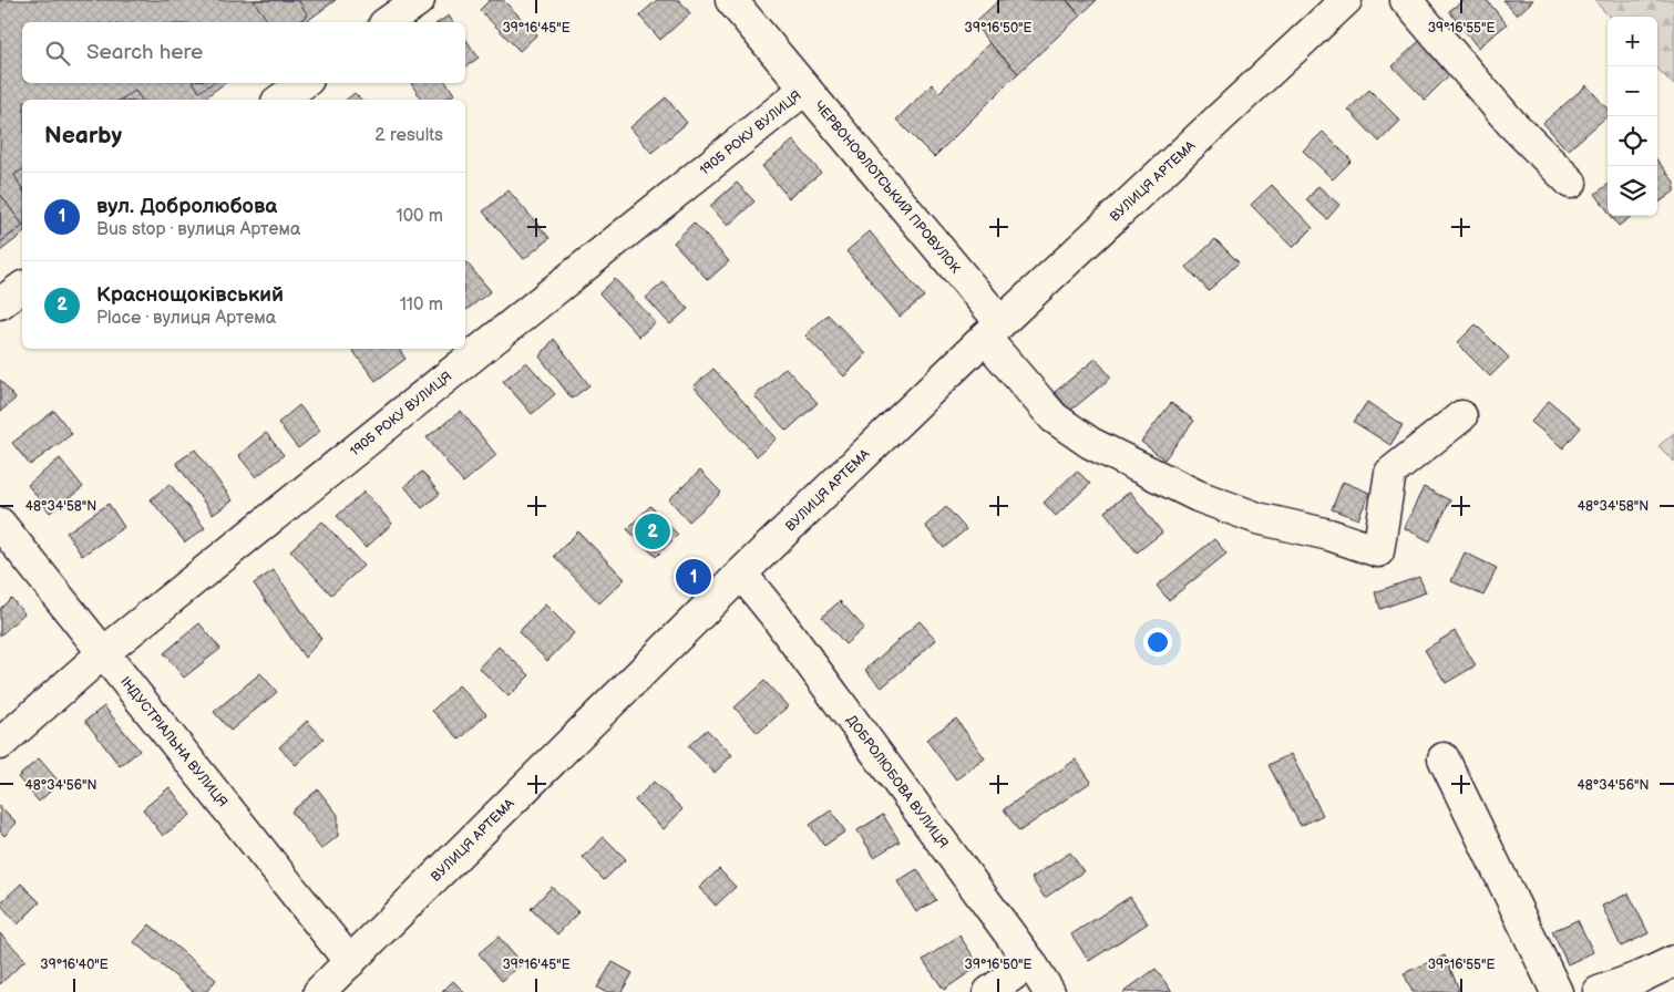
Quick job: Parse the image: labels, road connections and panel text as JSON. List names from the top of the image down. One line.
{"streets":{"street":["1905 РОКУ ВУЛИЦЯ","ВУЛИЦЯ АРТЕМА","ЧЕРВОНОФЛОТСЬКИЙ ПРОВУЛОК","ІНДУСТРІАЛЬНА ВУЛИЦЯ","ДОБРОЛЮБОВА ВУЛИЦЯ"]},"crossings":[["1905 РОКУ ВУЛИЦЯ","ЧЕРВОНОФЛОТСЬКИЙ ПРОВУЛОК"],["1905 РОКУ ВУЛИЦЯ","ІНДУСТРІАЛЬНА ВУЛИЦЯ"],["ВУЛИЦЯ АРТЕМА","ЧЕРВОНОФЛОТСЬКИЙ ПРОВУЛОК"],["ВУЛИЦЯ АРТЕМА","ІНДУСТРІАЛЬНА ВУЛИЦЯ"],["ВУЛИЦЯ АРТЕМА","ДОБРОЛЮБОВА ВУЛИЦЯ"]],"page":{"map_buttons":["+","−"],"search":"Search here","heading":["Nearby","2 results"],"list":[{"mark":"1","name":"вул. Добролюбова","note":"Bus stop · вулиця Артема","value":"100 m"},{"mark":"2","name":"Краснощоківський","note":"Place · вулиця Артема","value":"110 m"}],"pins":["2","1"]},"coordinates":["39°16'45\"E","39°16'50\"E","39°16'55\"E","48°34'58\"N","48°34'56\"N","39°16'40\"E"]}
